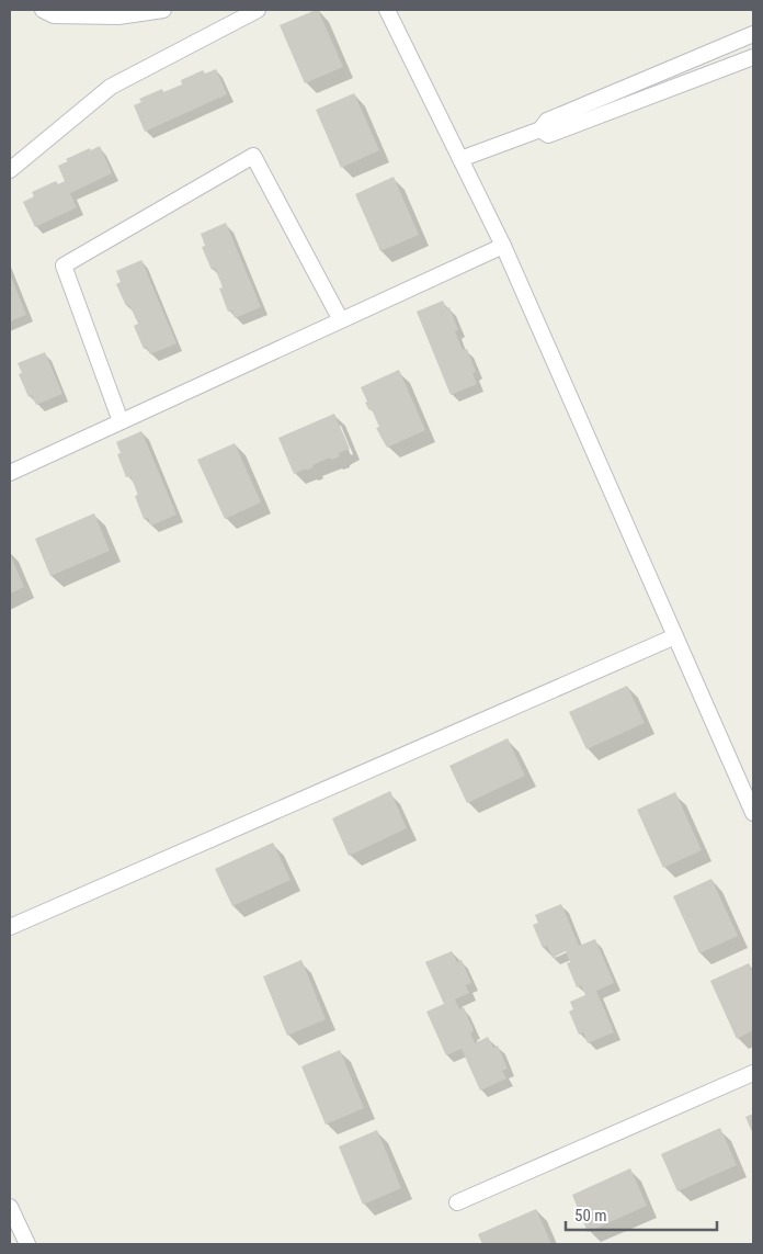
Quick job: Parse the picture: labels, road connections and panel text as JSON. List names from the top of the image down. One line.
{"scale_bar":"50 m"}
